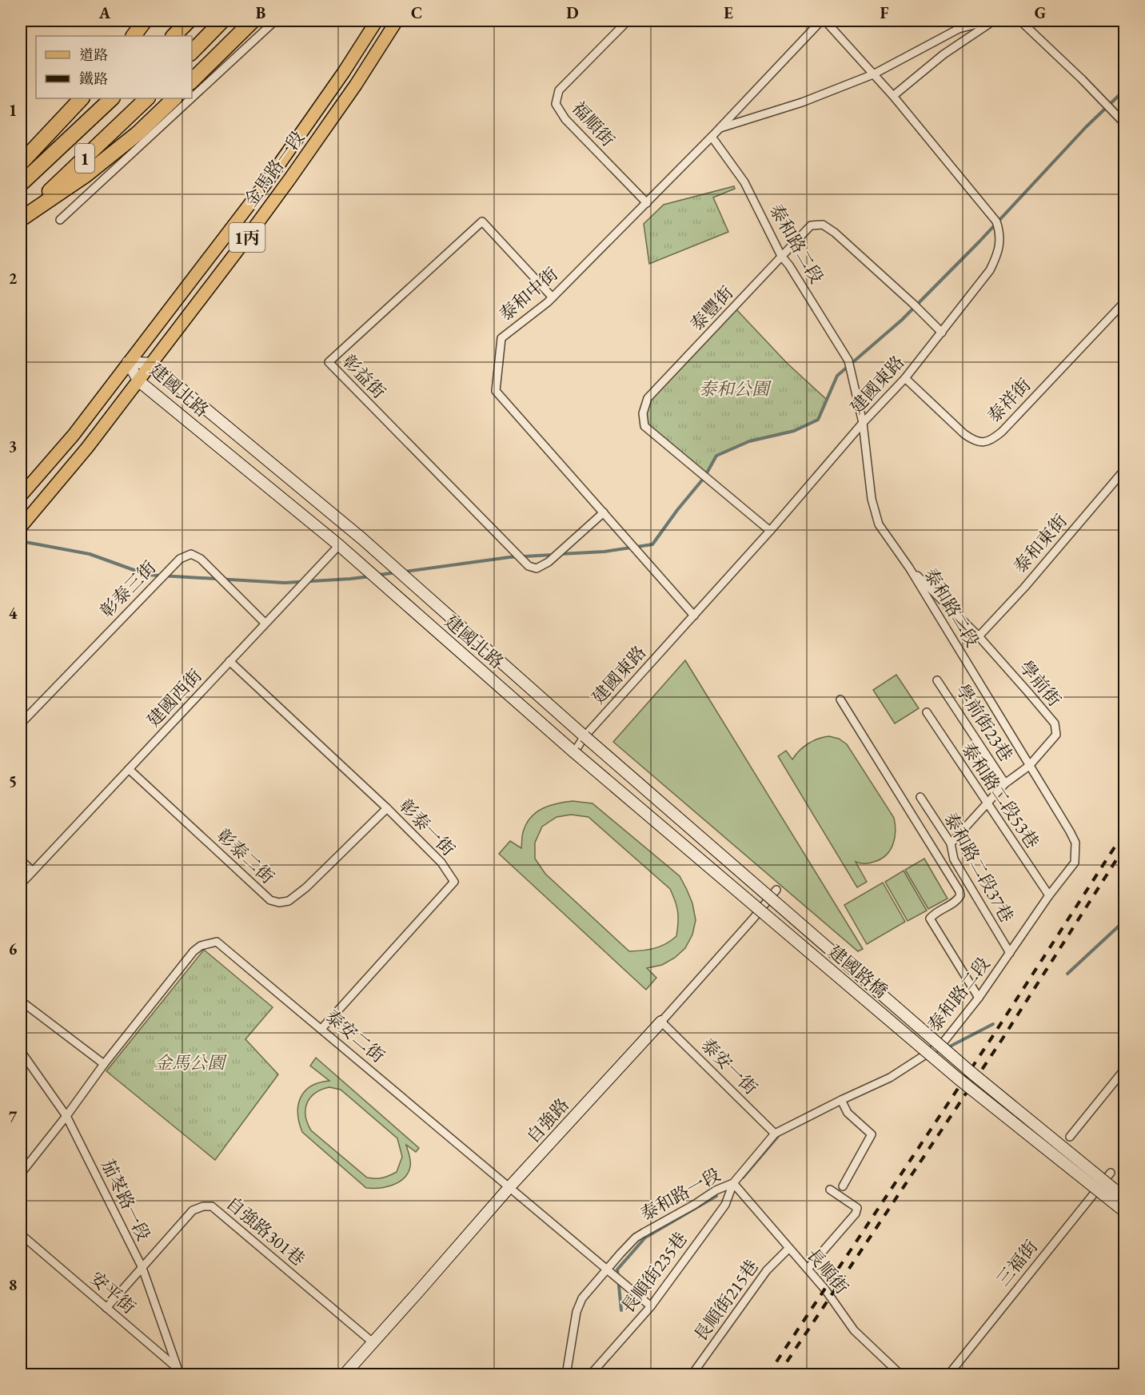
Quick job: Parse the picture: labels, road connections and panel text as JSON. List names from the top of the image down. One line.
{"streets":{"highway":["1"],"main road":["金馬路一段","1丙"],"street":["福順街","泰和路二段","泰和中街","泰豐街","彰益街","建國東路","建國北路","泰祥街","泰和東街","彰泰三街","學前街","建國西街","學前街23巷","泰和路二段53巷","彰泰一街","彰泰二街","泰和路二段37巷","建國路橋","泰安二街","泰安一街","自強路","泰和路一段","茄苳路一段","自強路301巷","三福街","長順街","長順街235巷","安平街","長順街215巷"]},"crossings":[["福順街","泰和中街"],["金馬路一段","建國北路"],["泰和路二段","泰和中街"],["泰和路二段","泰豐街"],["泰和路二段","建國東路"],["泰和路二段","學前街"],["泰和路二段","泰和路二段53巷"],["泰和路二段","泰和路二段37巷"],["泰和路二段","泰和路一段"],["泰和中街","彰益街"],["泰和中街","建國東路"],["泰豐街","建國東路"],["建國東路","建國北路"],["建國東路","泰祥街"],["建國東路","建國路橋"],["建國北路","建國西街"],["建國北路","建國路橋"],["泰和東街","學前街"],["彰泰三街","建國西街"],["學前街","學前街23巷"],["學前街","泰和路二段53巷"],["學前街","泰和路二段37巷"],["建國西街","彰泰一街"],["建國西街","彰泰二街"],["彰泰一街","彰泰二街"],["彰泰一街","泰安二街"],["泰安二街","自強路"],["泰安二街","泰和路一段"],["泰安二街","茄苳路一段"],["泰安二街","長順街235巷"],["泰安一街","自強路"],["泰安一街","泰和路一段"],["自強路","自強路301巷"],["泰和路一段","長順街"],["泰和路一段","長順街235巷"],["茄苳路一段","自強路301巷"],["茄苳路一段","安平街"],["長順街","長順街235巷"],["長順街","長順街215巷"]],"parks":["泰和公園","金馬公園"],"legend":["道路","鐵路"],"grid":{"columns":["A","B","C","D","E","F","G"],"rows":["1","2","3","4","5","6","7","8"]}}
